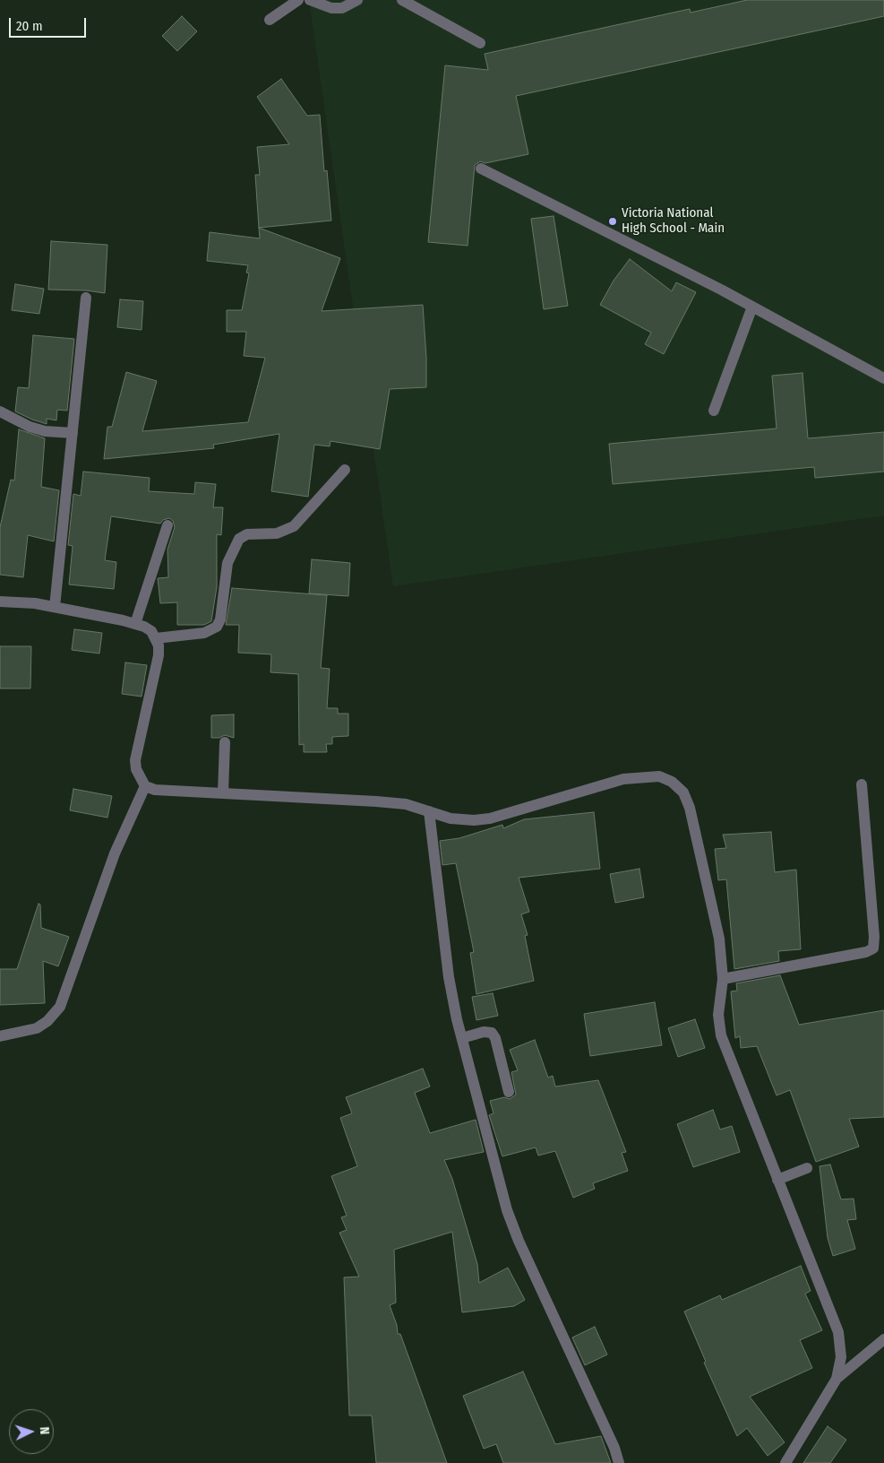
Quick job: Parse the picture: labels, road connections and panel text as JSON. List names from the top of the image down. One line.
{"places":["Victoria National High School - Main"],"scale_bar":"20 m","north":"right"}
